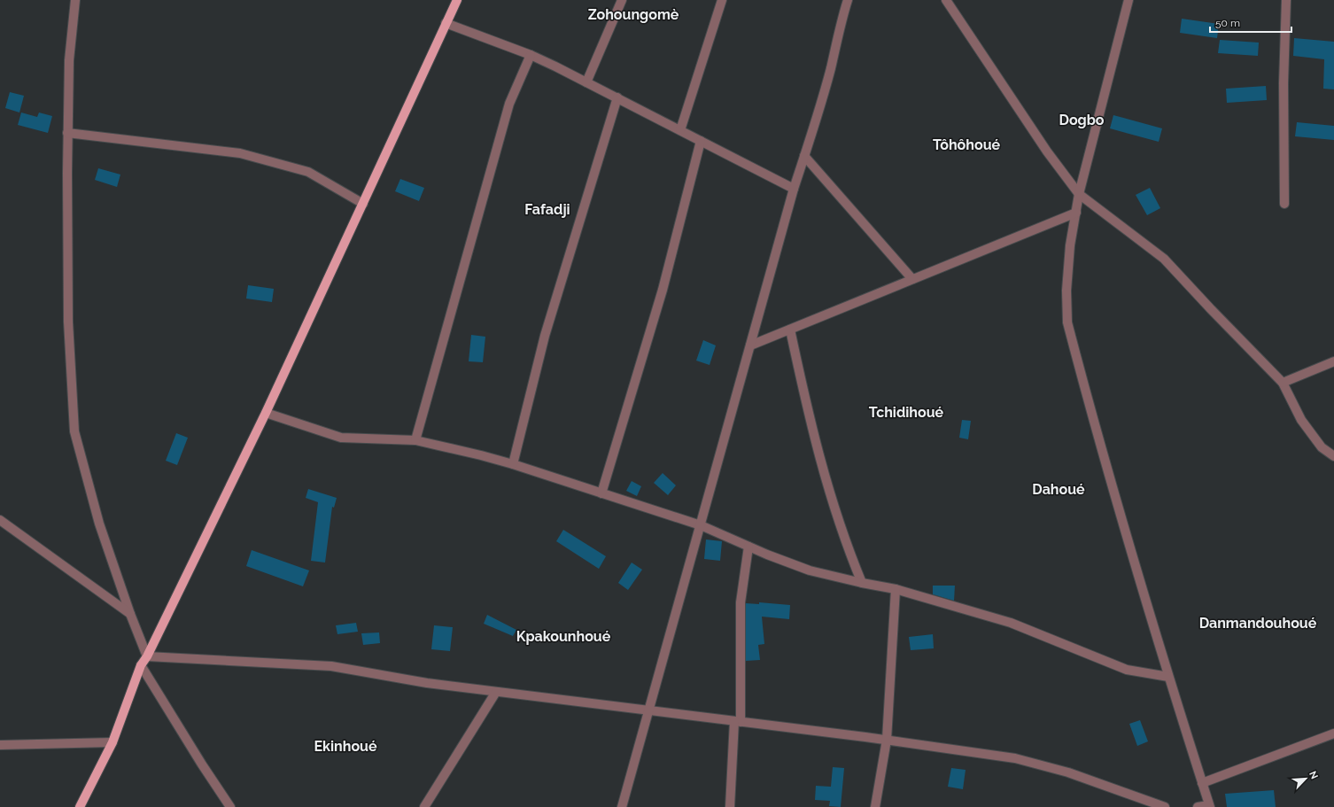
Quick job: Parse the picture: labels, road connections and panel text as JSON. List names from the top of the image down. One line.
{"districts":["Zohoungomè","Dogbo","Tôhôhoué","Fafadji","Tchidihoué","Dahoué","Danmandouhoué","Kpakounhoué","Ekinhoué"],"scale_bar":"50 m","north":"top right"}
